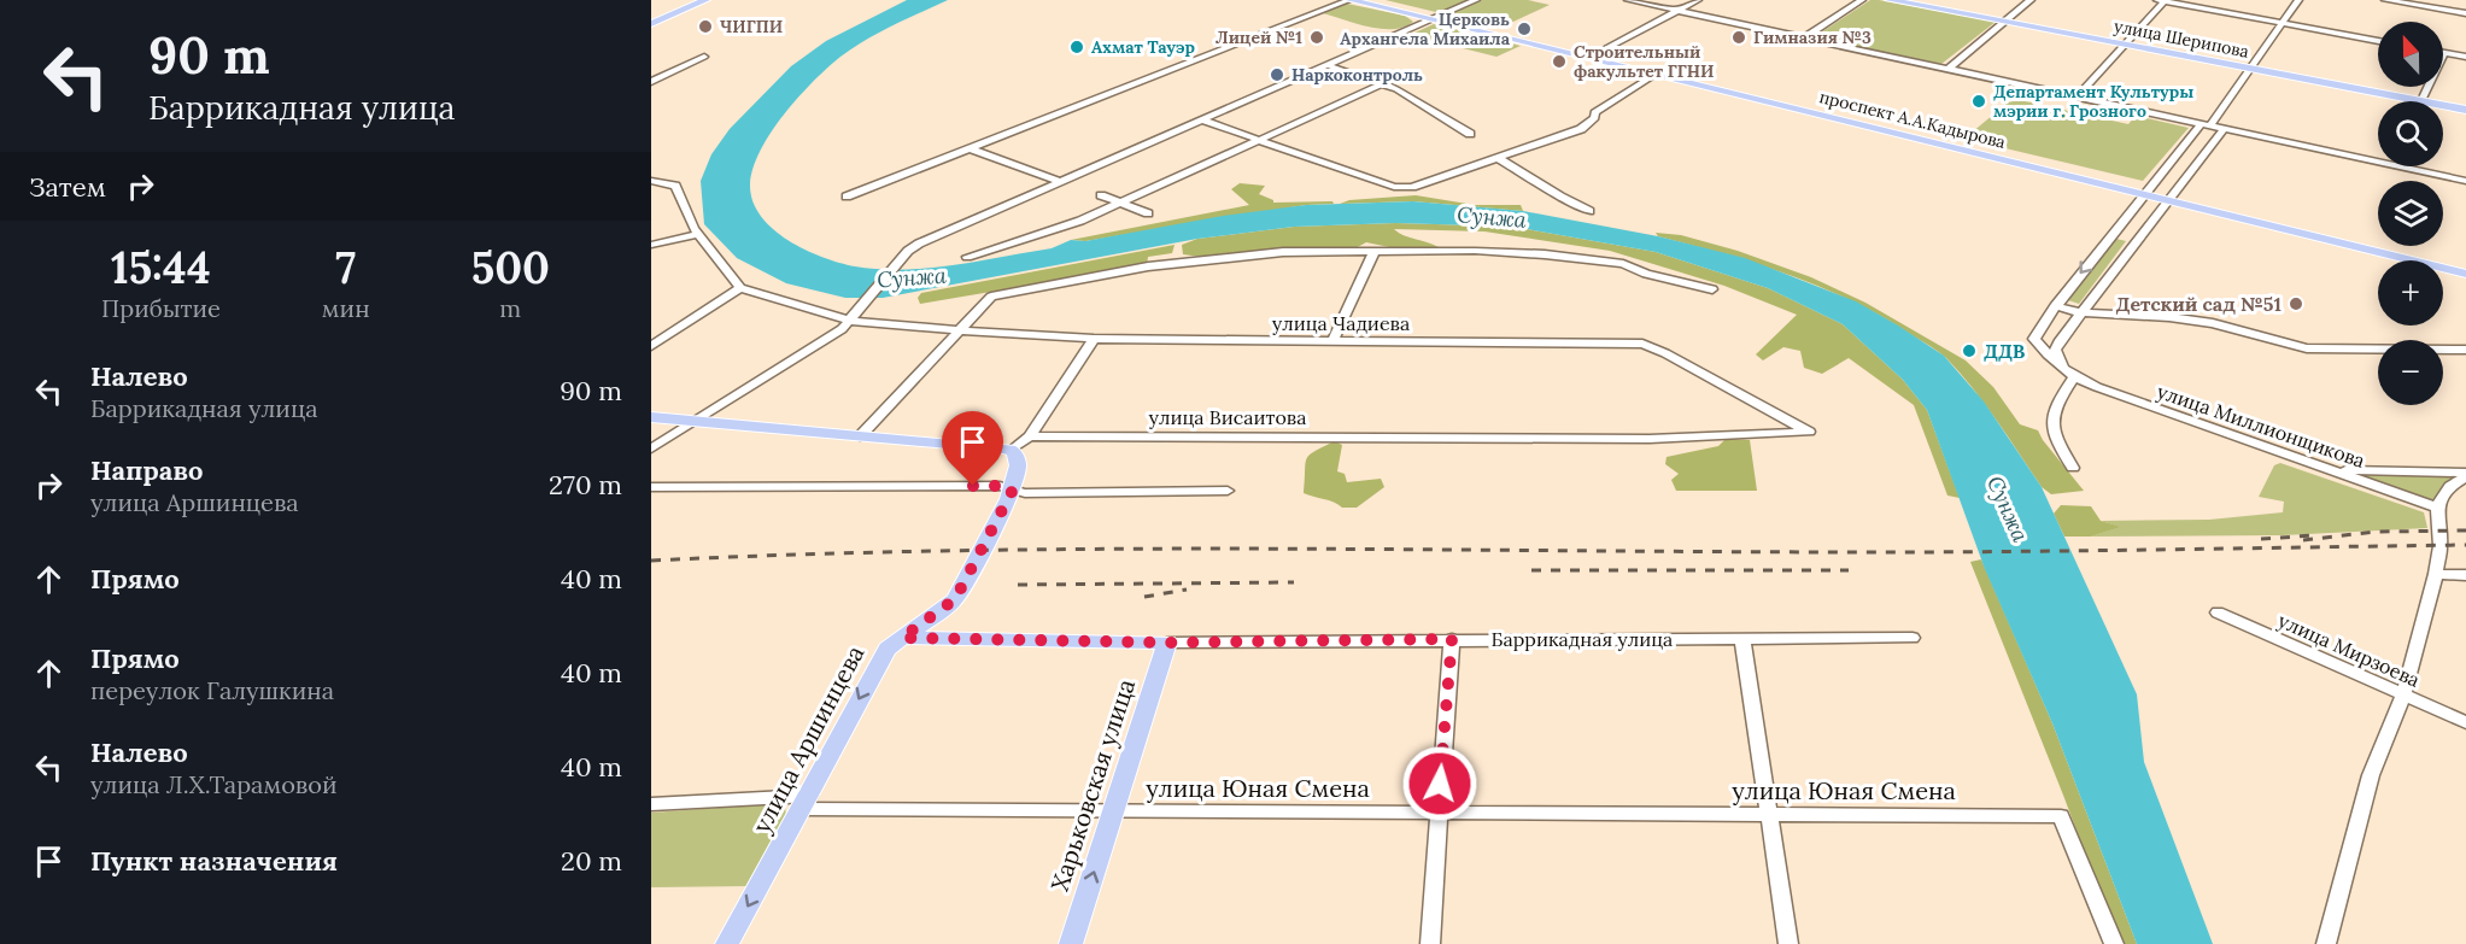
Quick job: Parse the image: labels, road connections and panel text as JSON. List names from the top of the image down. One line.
{"streets":{"main road":["улица Шерипова","проспект А.А.Кадырова","Баррикадная улица","улица Аршинцева","Харьковская улица"],"street":["улица Чадиева","улица Висаитова","улица Миллионщикова","улица Мирзоева","улица Юная Смена"]},"crossings":[["улица Чадиева","улица Висаитова"],["Баррикадная улица","улица Аршинцева"],["Баррикадная улица","Харьковская улица"],["улица Аршинцева","улица Юная Смена"],["Харьковская улица","улица Юная Смена"]],"one_way":["улица Аршинцева","Харьковская улица"],"water":["Сунжа"],"places":["ЧИГПИ","Церковь Архангела Михаила","Лицей №1","Гимназия №3","Ахмат Тауэр","Строительный факультет ГГНИ","Наркоконтроль","Департамент Культуры мэрии г. Грозного","Детский сад №51","ДДВ"],"north":"top","page":{"turn":["90 m","Баррикадная улица"],"map_buttons":["+","−"],"then":"Затем","eta":["15:44","Прибытие","7","мин","500","m"],"list":[{"name":"Налево","note":"Баррикадная улица","value":"90 m"},{"name":"Направо","note":"улица Аршинцева","value":"270 m"},{"name":"Прямо","value":"40 m"},{"name":"Прямо","note":"переулок Галушкина","value":"40 m"},{"name":"Налево","note":"улица Л.Х.Тарамовой","value":"40 m"},{"name":"Пункт назначения","value":"20 m"}]}}
